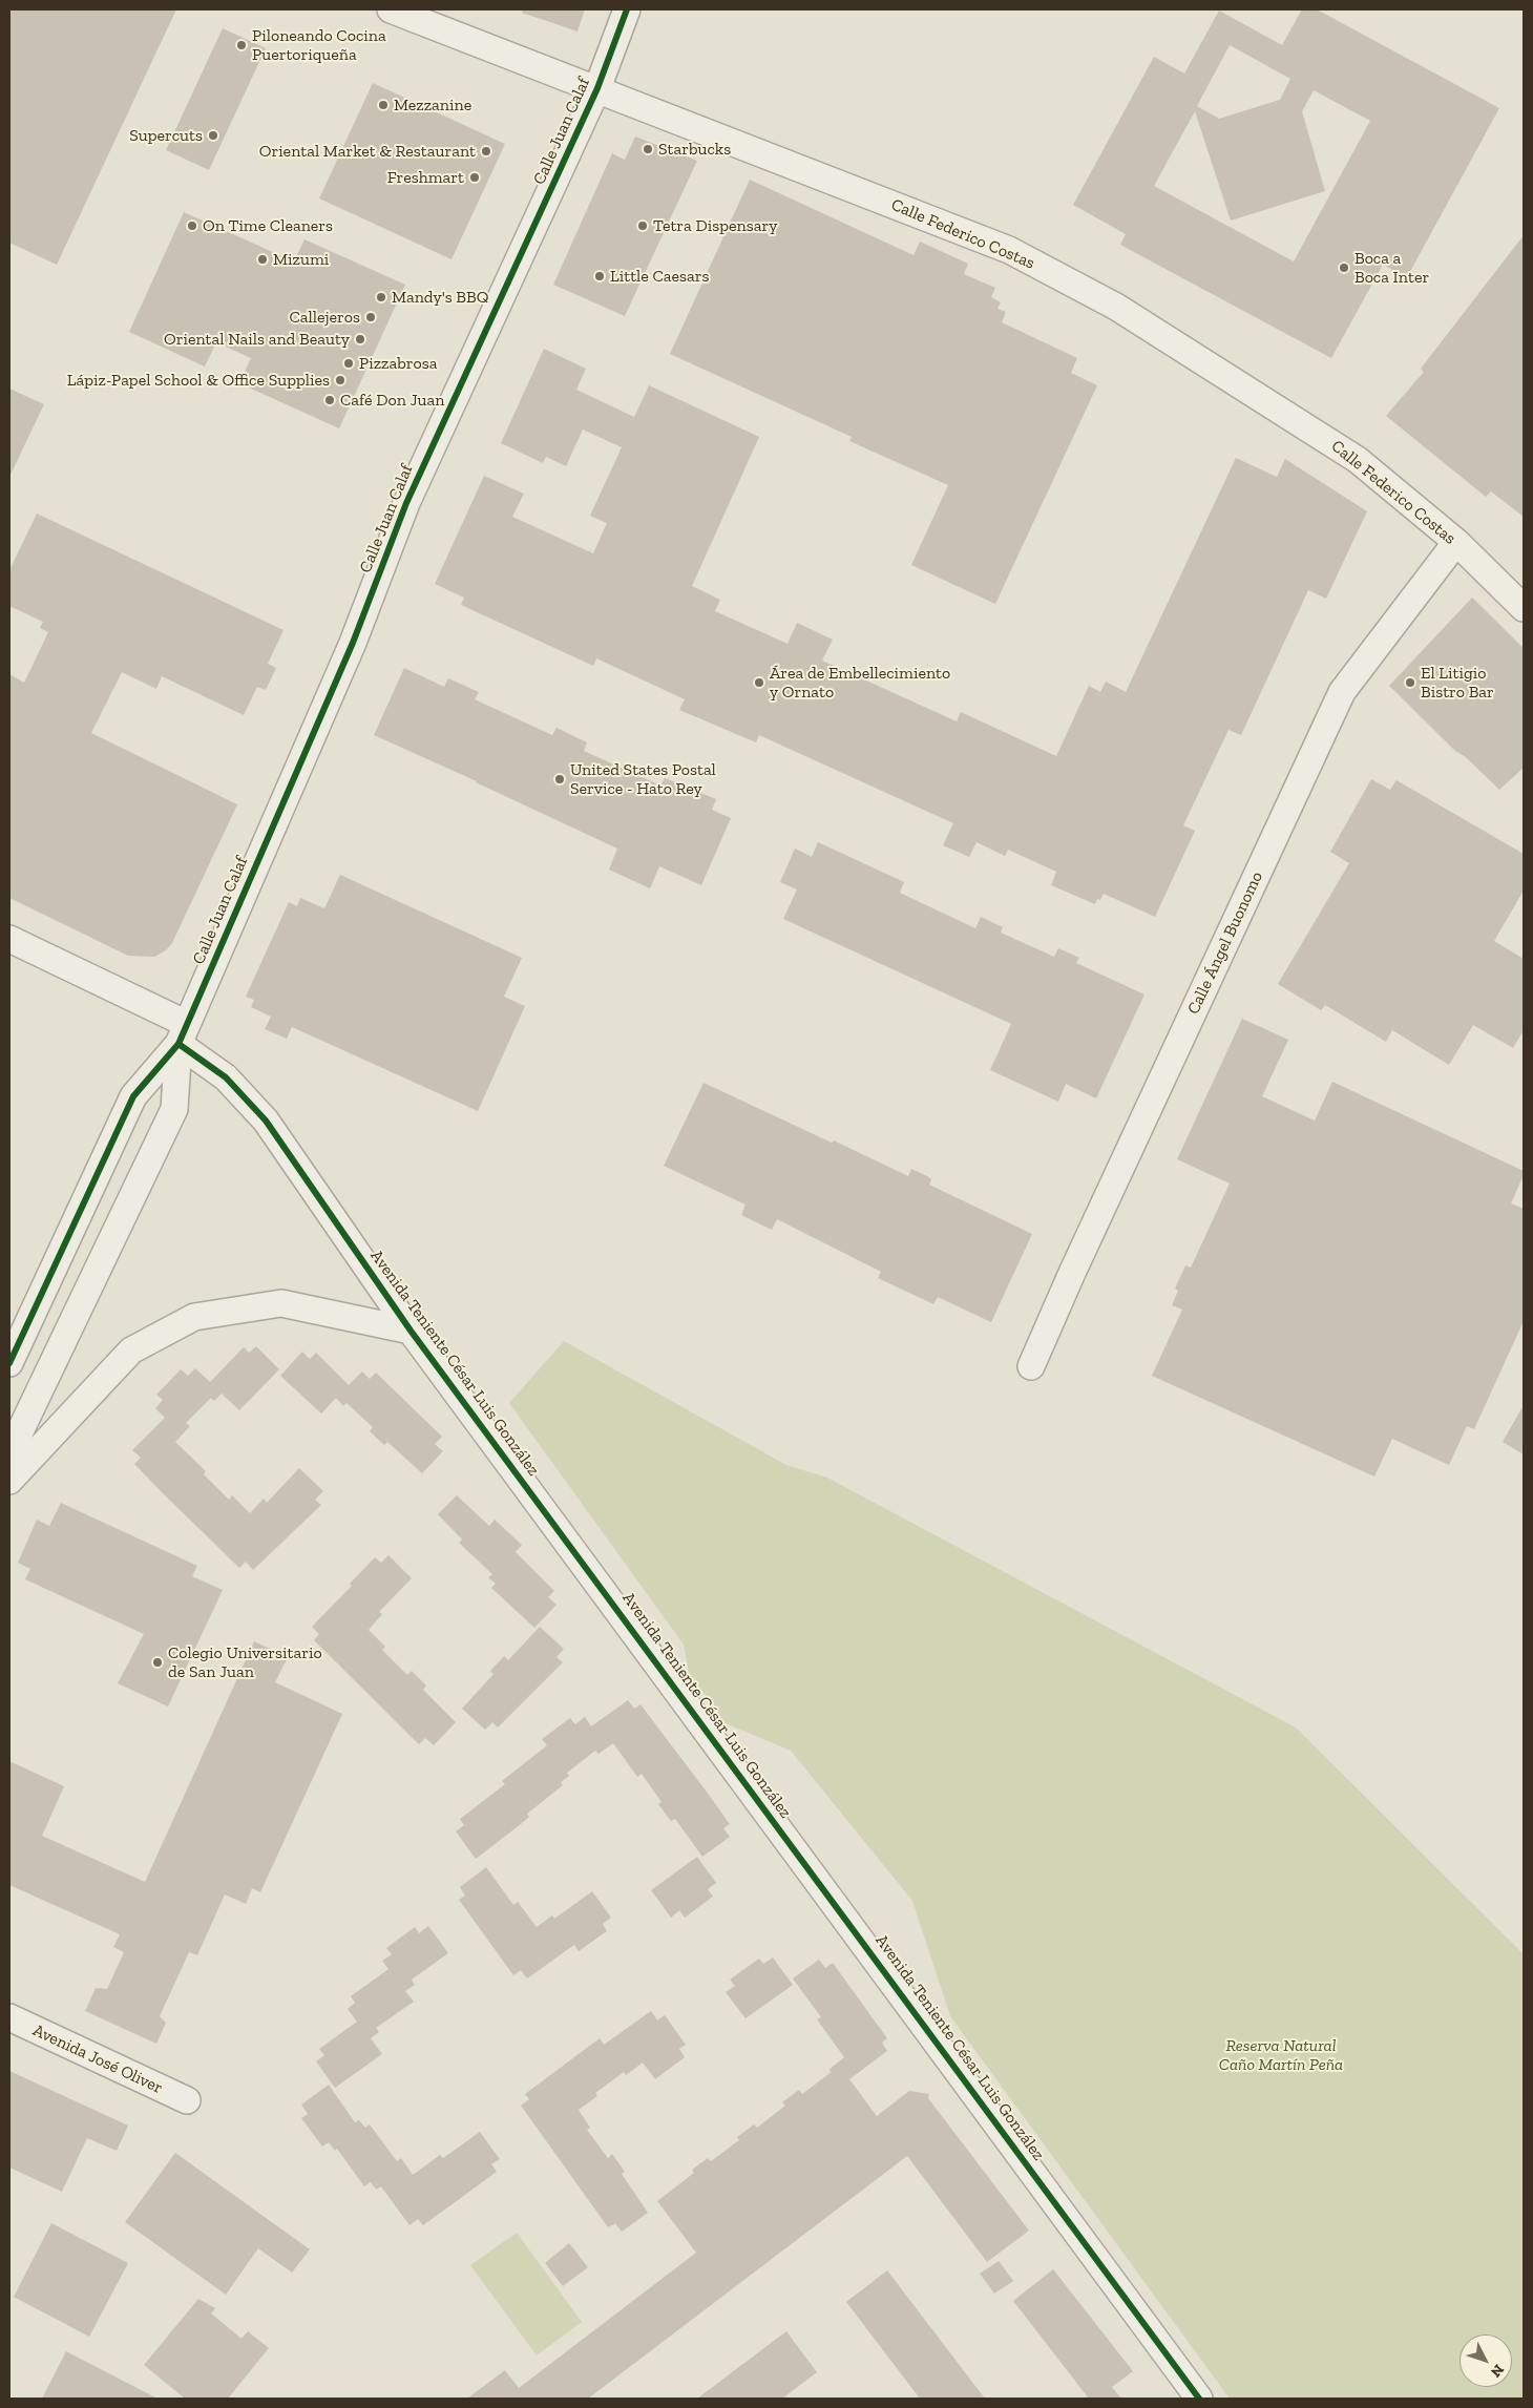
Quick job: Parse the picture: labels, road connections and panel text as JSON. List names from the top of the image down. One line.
{"streets":{"street":["Calle Juan Calaf","Calle Federico Costas","Calle Ángel Buonomo","Avenida Teniente César Luis González","Avenida José Oliver"]},"crossings":[["Calle Juan Calaf","Calle Federico Costas"],["Calle Juan Calaf","Avenida Teniente César Luis González"],["Calle Federico Costas","Calle Ángel Buonomo"]],"parks":["Reserva Natural Caño Martín Peña"],"places":["Piloneando Cocina Puertoriqueña","Mezzanine","Supercuts","Starbucks","Oriental Market & Restaurant","Freshmart","On Time Cleaners","Tetra Dispensary","Mizumi","Boca a Boca Inter","Little Caesars","Mandy's BBQ","Callejeros","Oriental Nails and Beauty","Pizzabrosa","Lápiz-Papel School & Office Supplies","Café Don Juan","Área de Embellecimiento y Ornato","El Litigio Bistro Bar","United States Postal Service - Hato Rey","Colegio Universitario de San Juan"],"north":"bottom right"}
